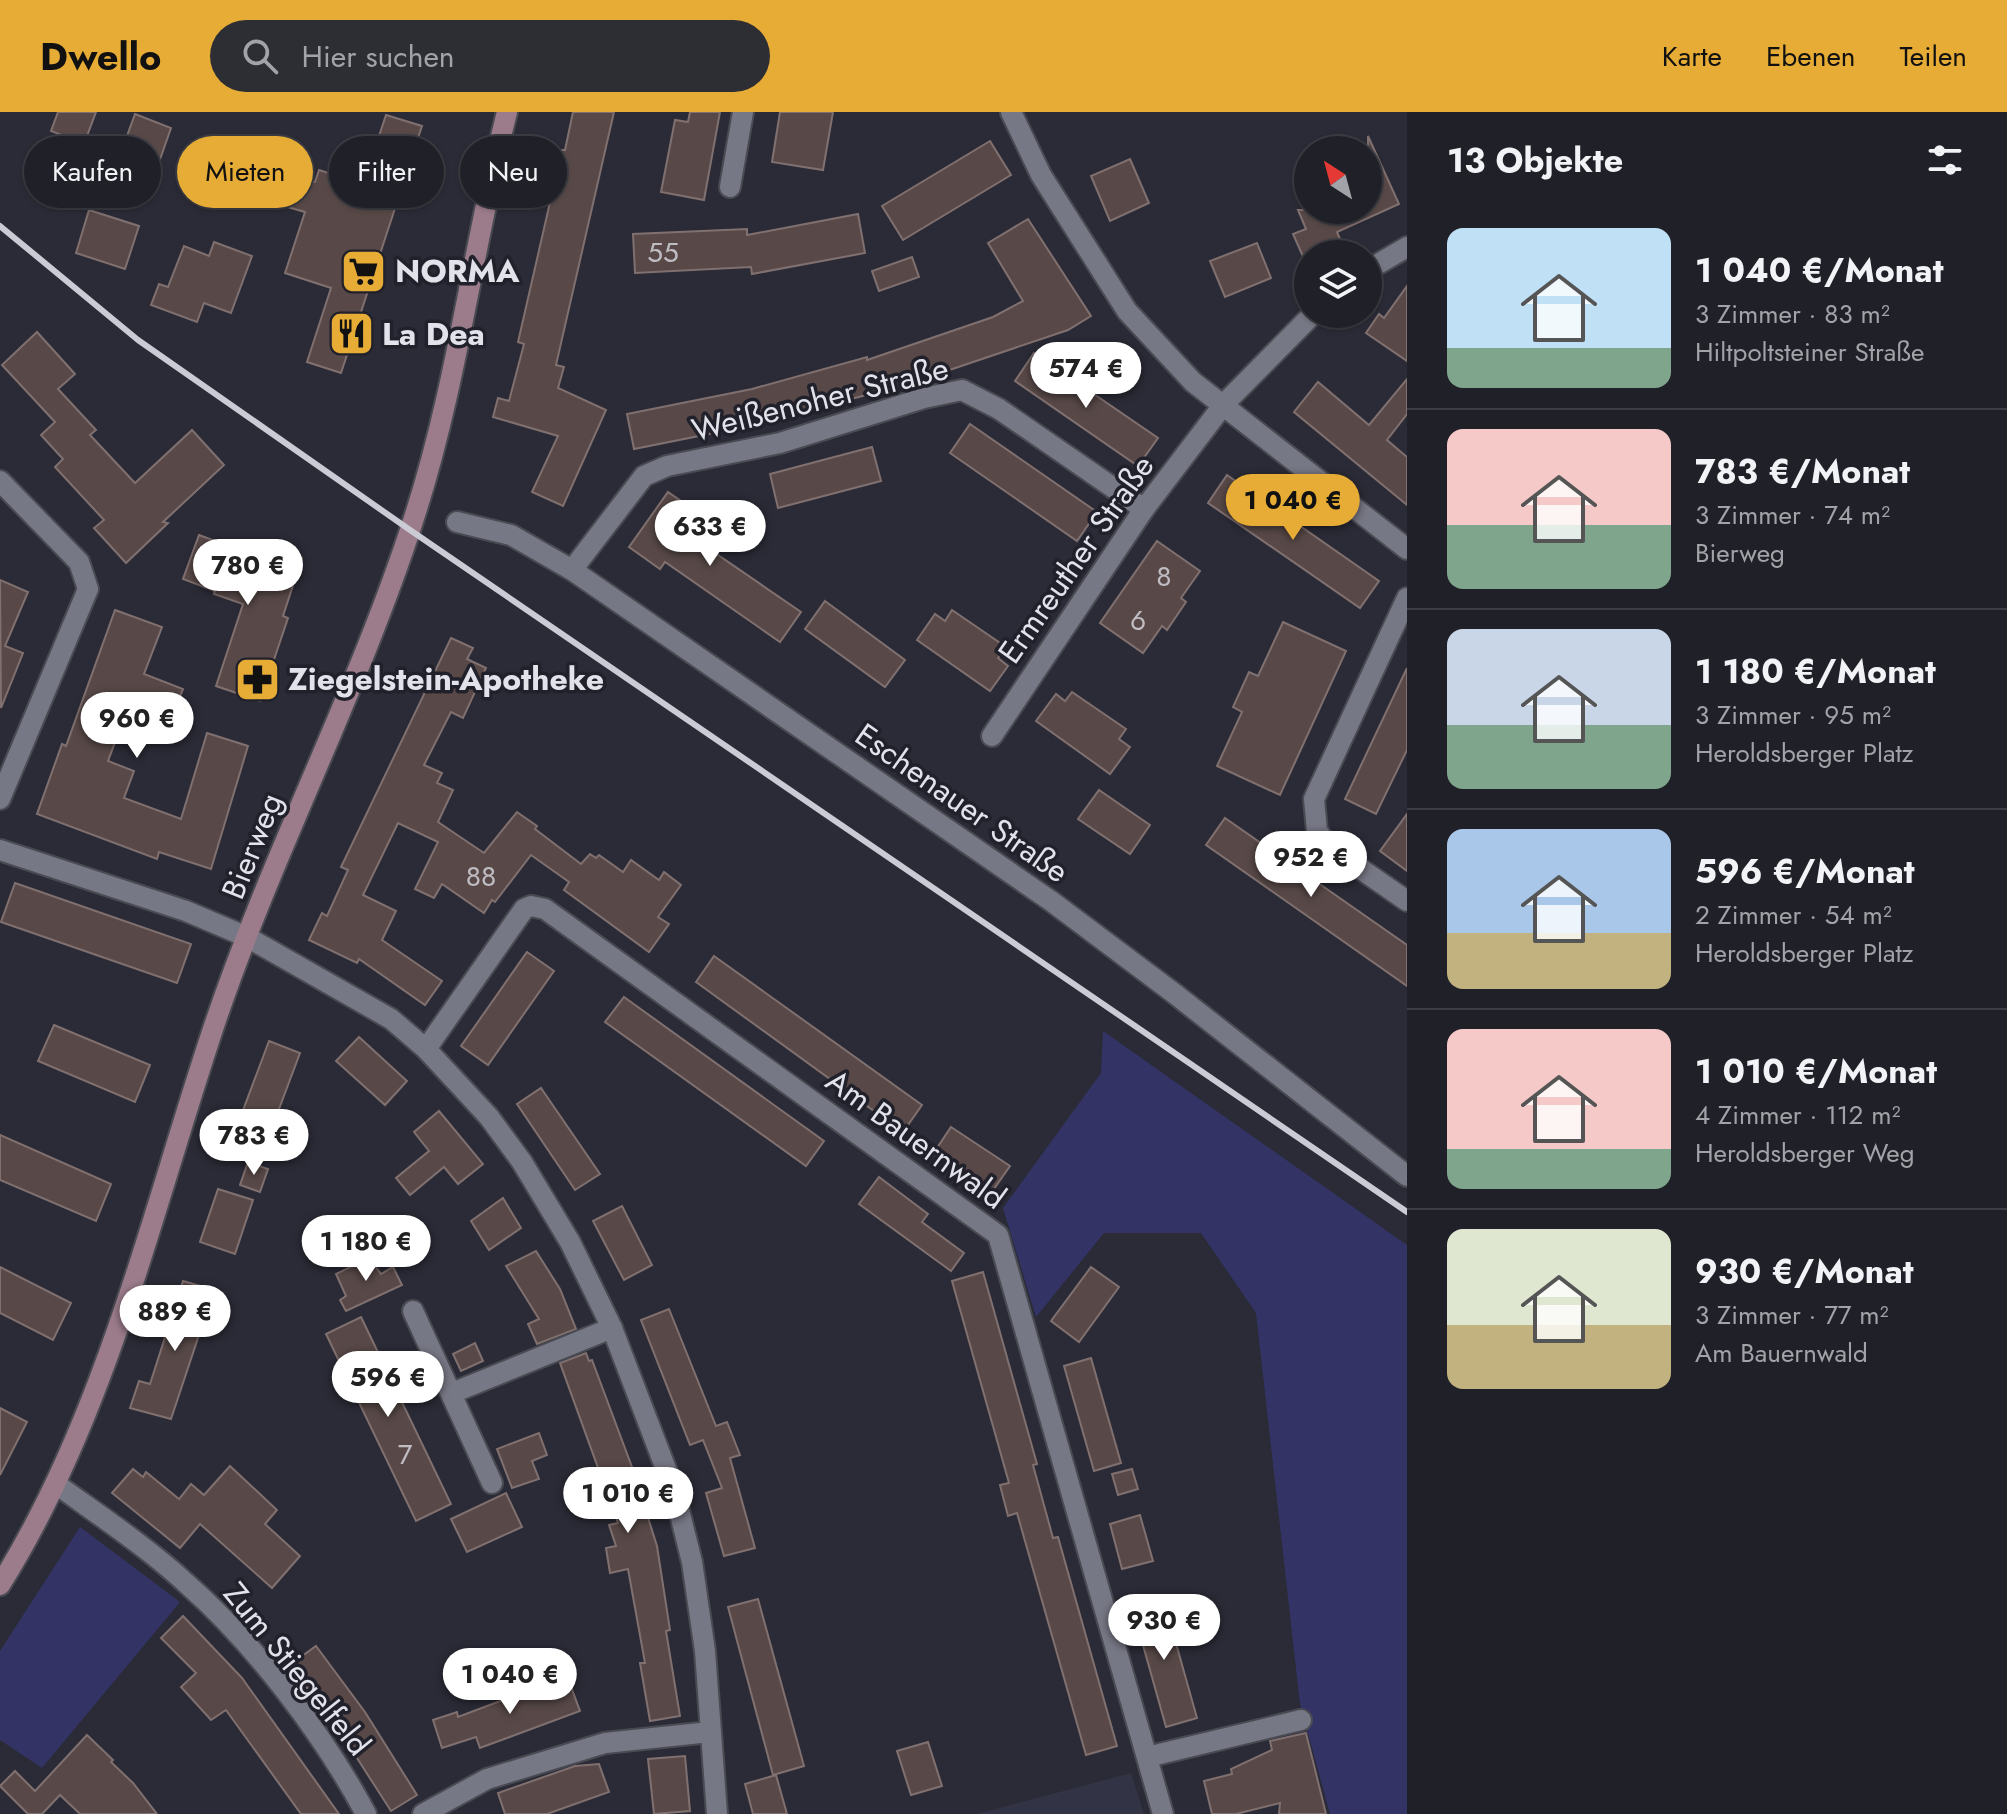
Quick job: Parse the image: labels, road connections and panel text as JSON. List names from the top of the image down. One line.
{"streets":{"main road":["Bierweg"],"street":["Weißenoher Straße","Ermreuther Straße","Eschenauer Straße","Am Bauernwald","Zum Stiegelfeld"]},"crossings":[["Weißenoher Straße","Ermreuther Straße"],["Weißenoher Straße","Eschenauer Straße"],["Bierweg","Zum Stiegelfeld"]],"places":{"supermarket":["NORMA"],"restaurant":["La Dea"],"pharmacy":["Ziegelstein-Apotheke"]},"house_numbers":["55","8","6","88","7"],"north":"top left","page":{"header":"Dwello","search":"Hier suchen","nav":["Karte","Ebenen","Teilen"],"heading":"13 Objekte","chip":["Kaufen","Mieten","Filter","Neu"],"list":[{"name":"1 040 €/Monat","note":"3 Zimmer · 83 m² · Hiltpoltsteiner Straße"},{"name":"783 €/Monat","note":"3 Zimmer · 74 m² · Bierweg"},{"name":"1 180 €/Monat","note":"3 Zimmer · 95 m² · Heroldsberger Platz"},{"name":"596 €/Monat","note":"2 Zimmer · 54 m² · Heroldsberger Platz"},{"name":"1 010 €/Monat","note":"4 Zimmer · 112 m² · Heroldsberger Weg"},{"name":"930 €/Monat","note":"3 Zimmer · 77 m² · Am Bauernwald"}],"price":["574 €","1 040 €","633 €","780 €","960 €","952 €","783 €","1 180 €","889 €","596 €","1 010 €","930 €","1 040 €"]}}
